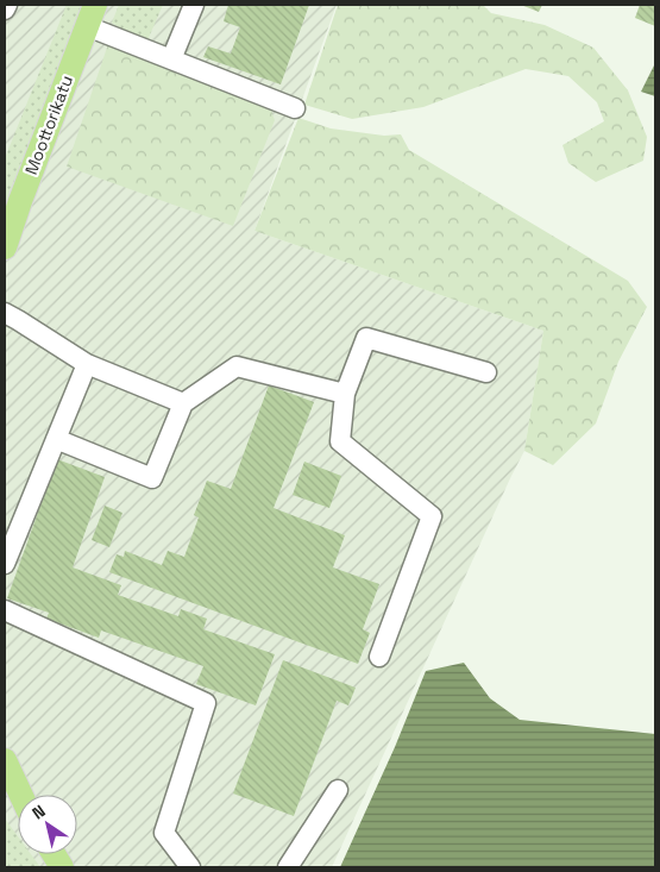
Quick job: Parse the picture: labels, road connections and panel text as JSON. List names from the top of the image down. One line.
{"streets":{"main road":["Moottorikatu"]},"north":"top left"}
